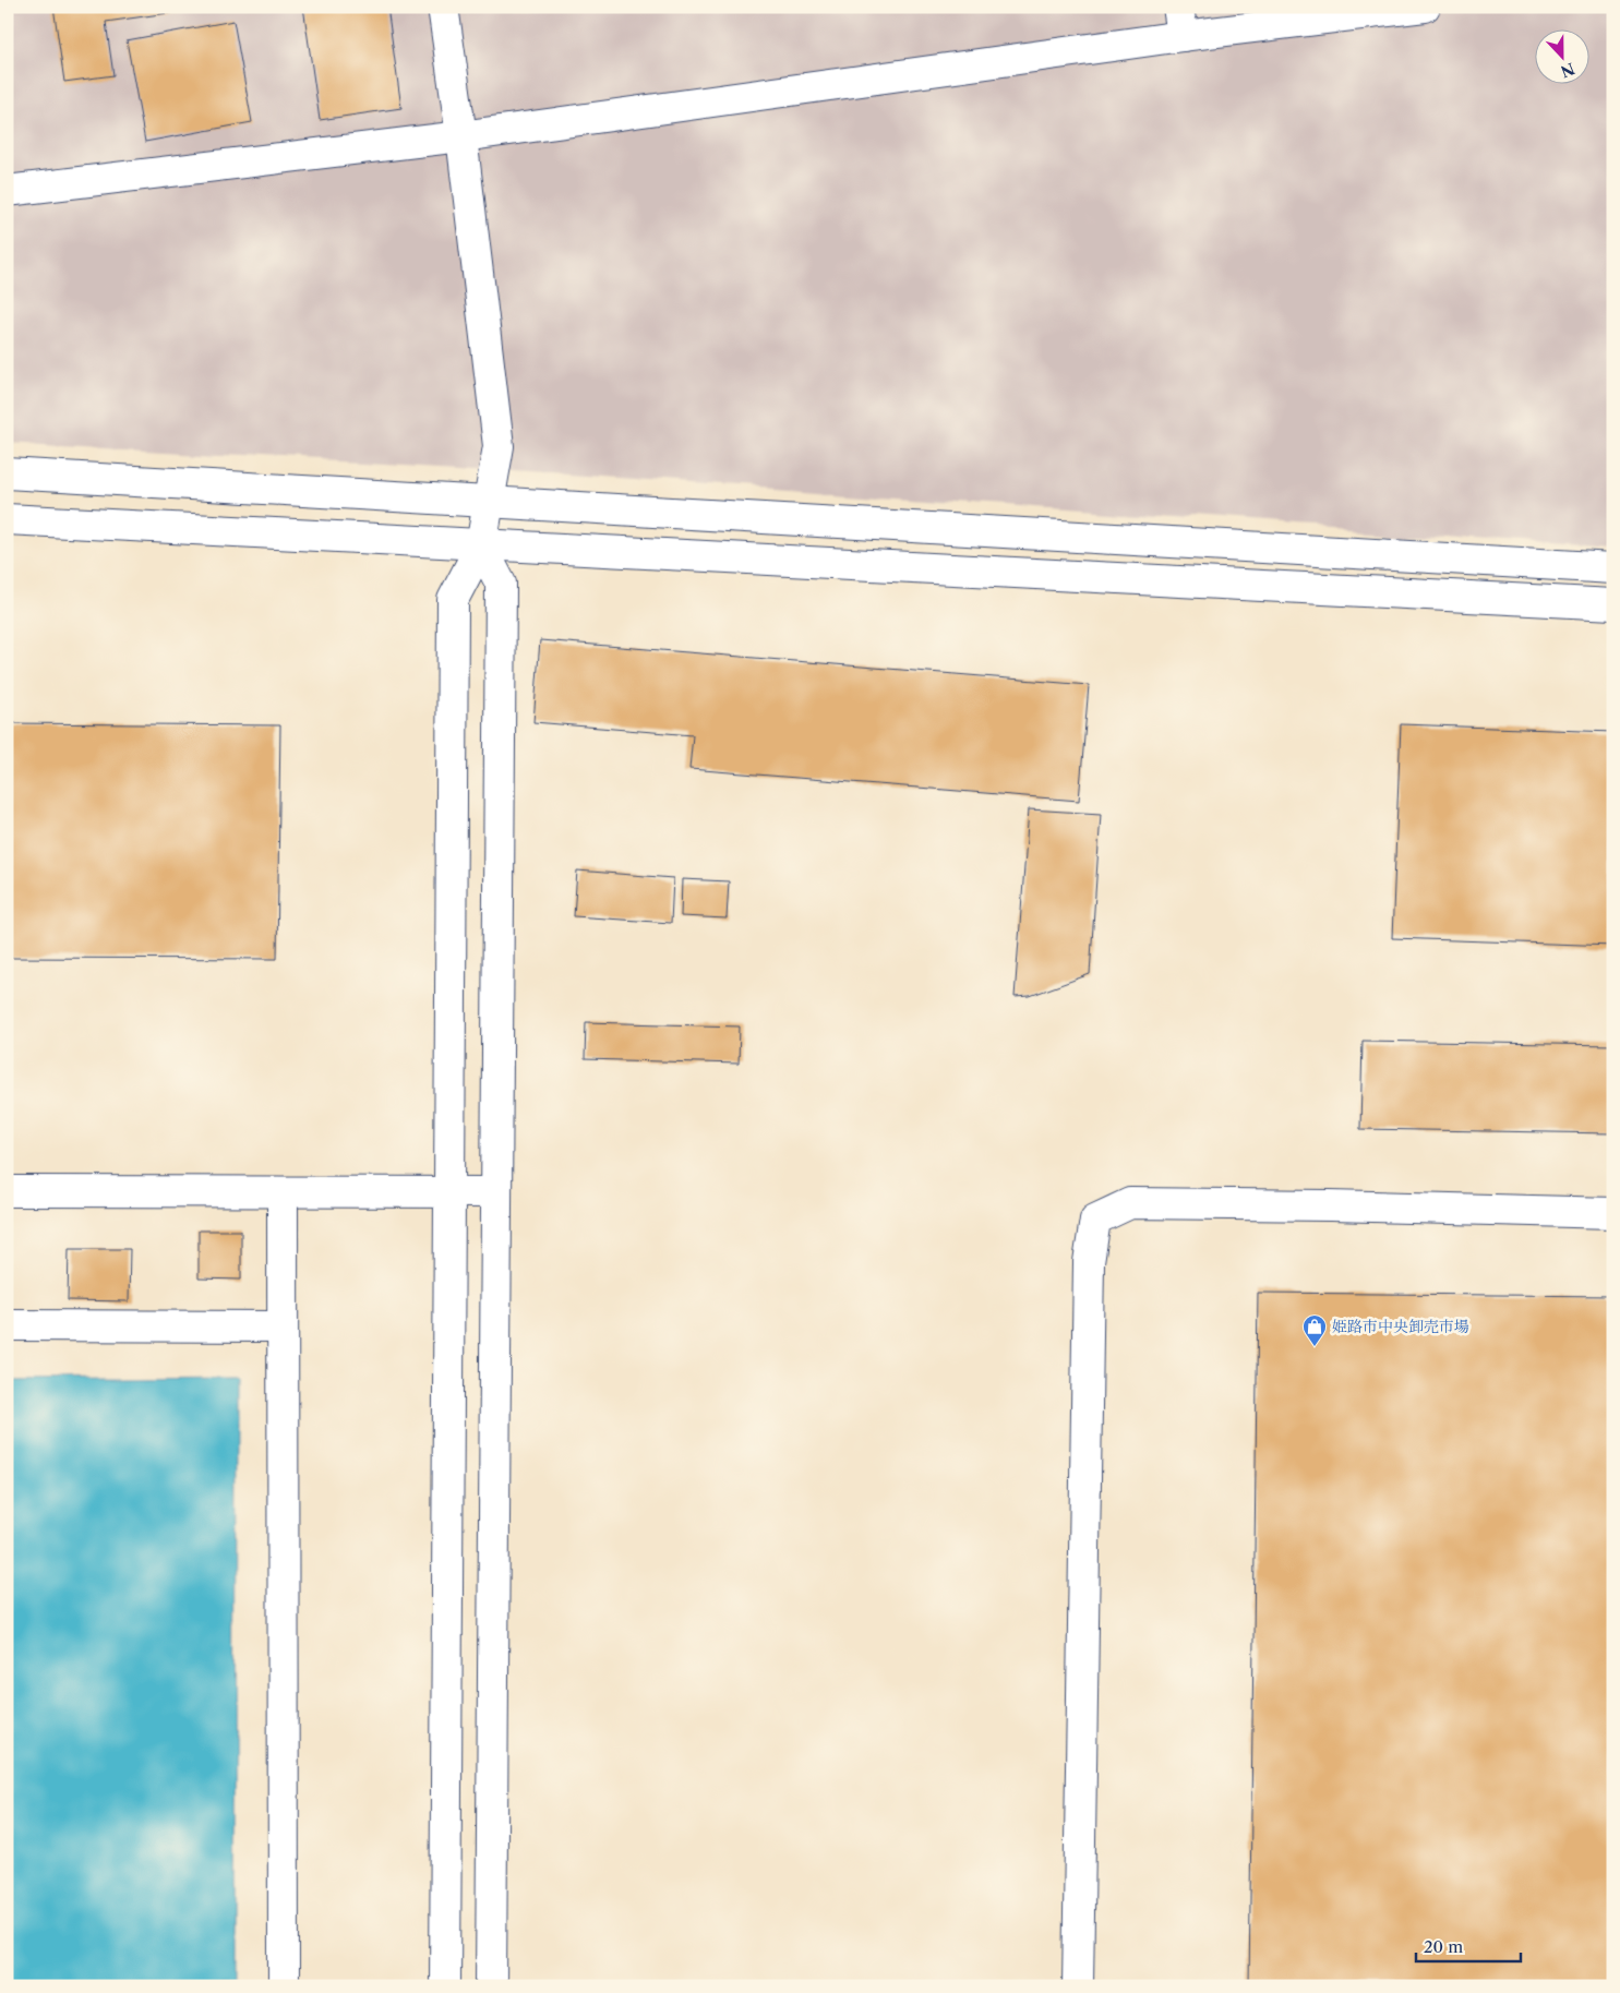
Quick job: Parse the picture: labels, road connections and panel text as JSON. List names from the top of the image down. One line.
{"places":{"shop":["姫路市中央卸売市場"]},"scale_bar":"20 m","north":"bottom"}
